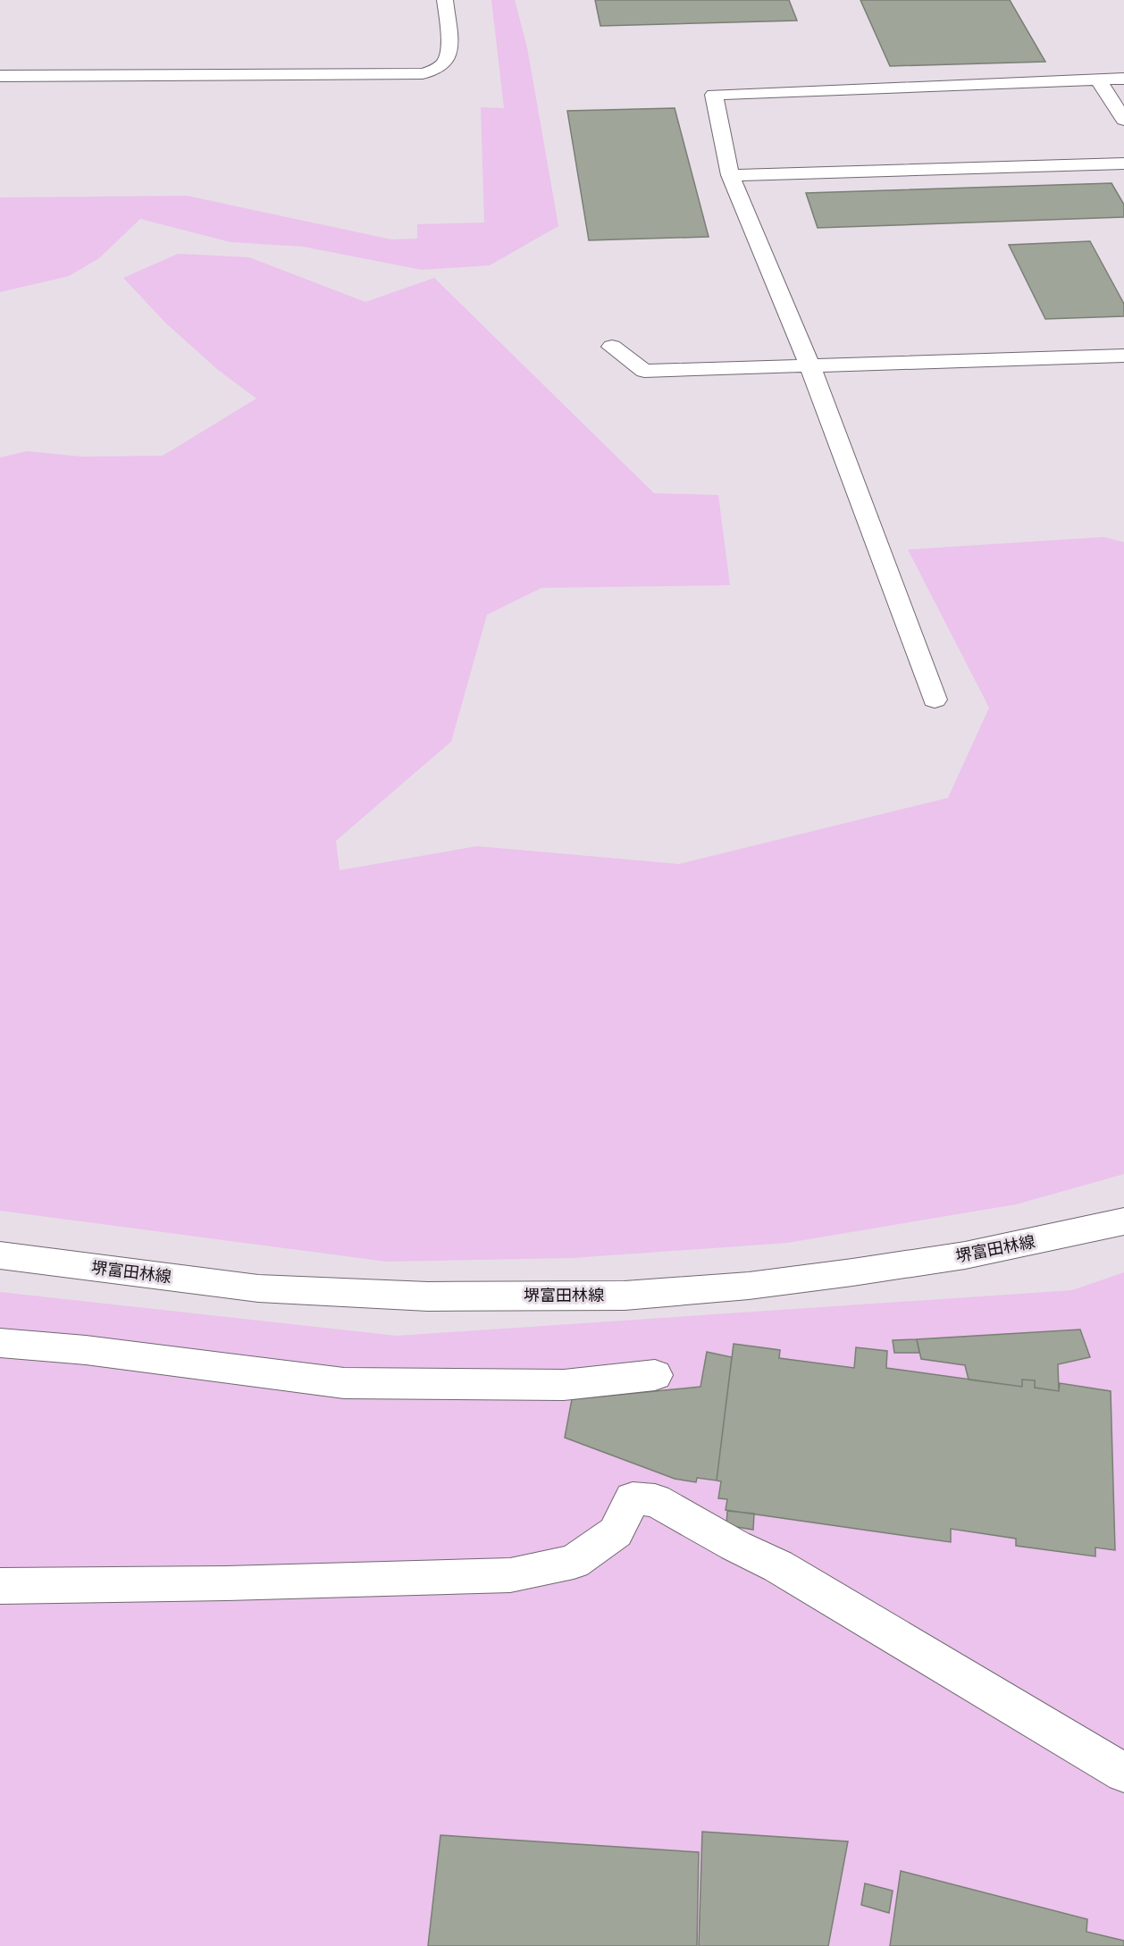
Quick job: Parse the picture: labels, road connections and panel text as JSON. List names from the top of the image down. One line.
{"streets":{"street":["堺富田林線"]}}
